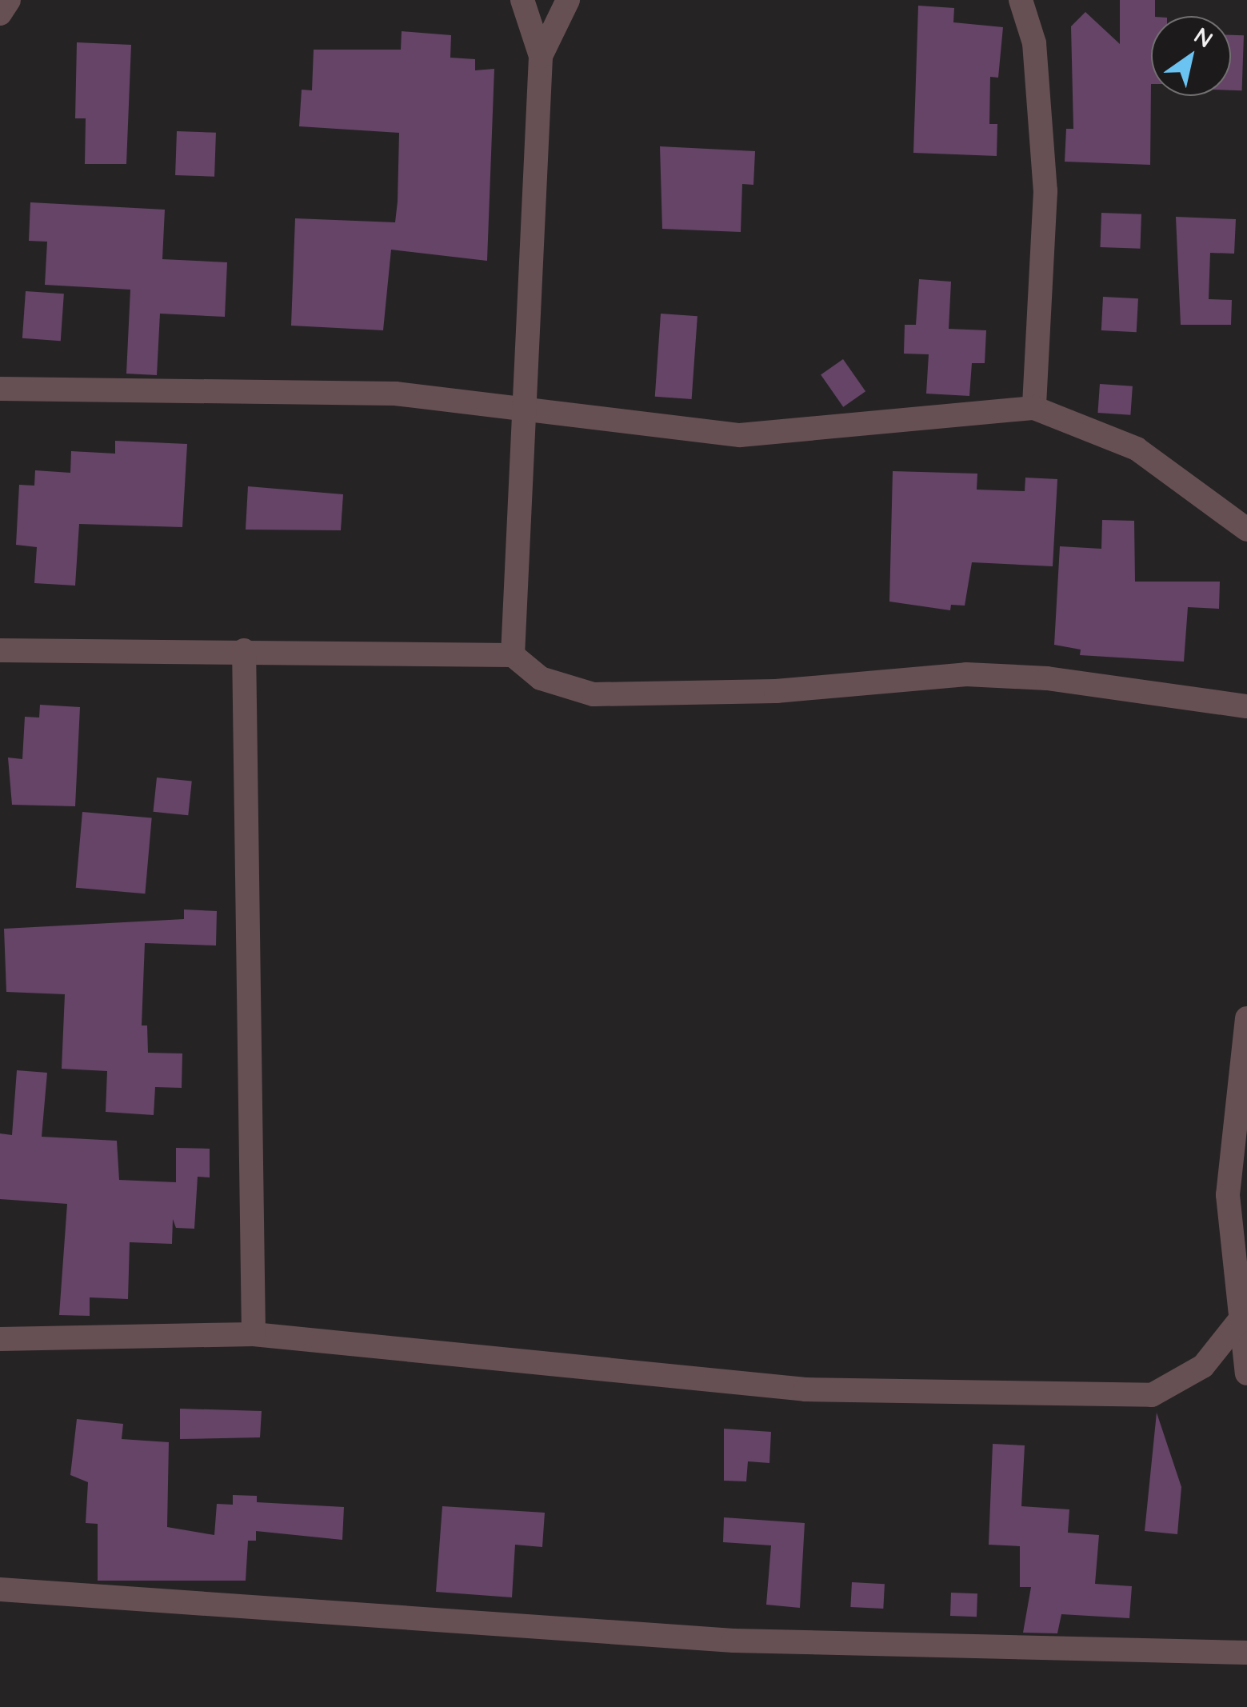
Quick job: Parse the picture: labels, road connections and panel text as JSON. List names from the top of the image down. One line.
{"north":"top right"}
